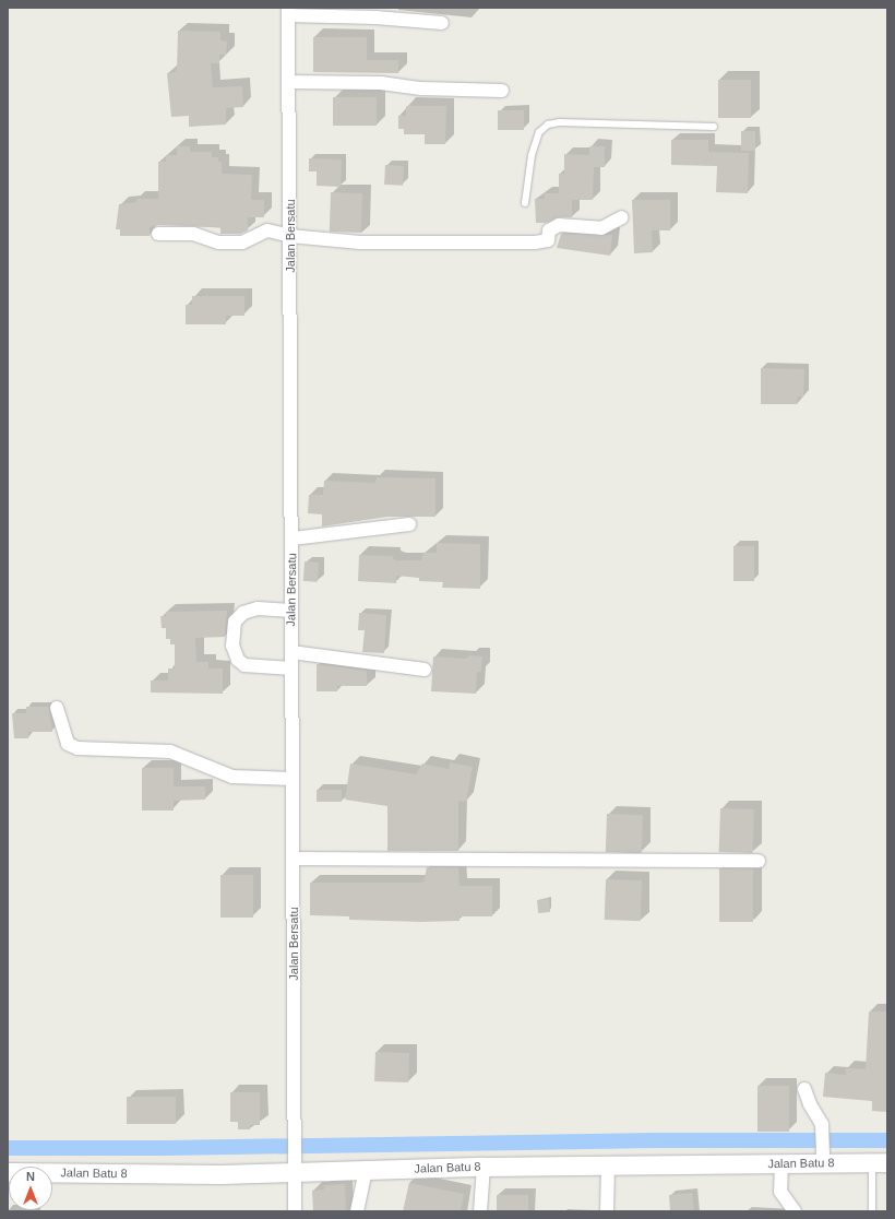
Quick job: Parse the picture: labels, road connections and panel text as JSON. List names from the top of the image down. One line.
{"streets":{"street":["Jalan Bersatu","Jalan Batu 8"]},"crossings":[["Jalan Bersatu","Jalan Batu 8"]],"north":"top"}
